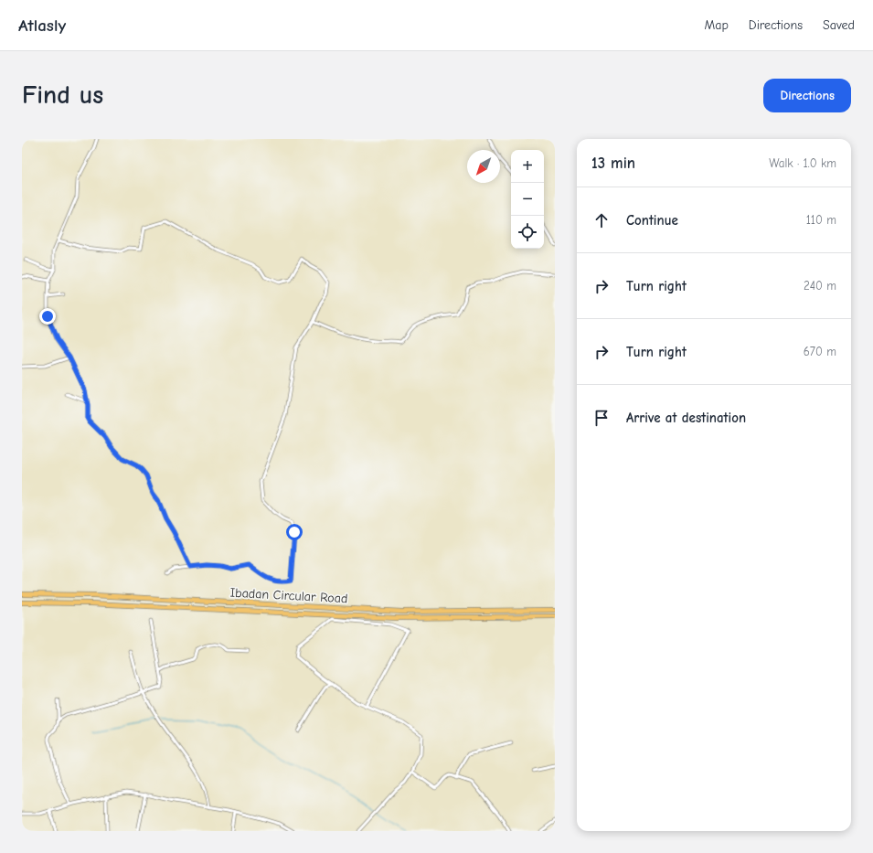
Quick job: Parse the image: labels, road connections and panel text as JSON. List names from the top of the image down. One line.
{"streets":{"highway":["Ibadan Circular Road"]},"north":"bottom left","page":{"header":"Atlasly","nav":["Map","Directions","Saved"],"buttons":"Directions","title":"Find us","heading":["13 min","Walk · 1.0 km"],"map_buttons":["+","−"],"list":[["Continue","110 m"],["Turn right","240 m"],["Turn right","670 m"],"Arrive at destination"]}}
